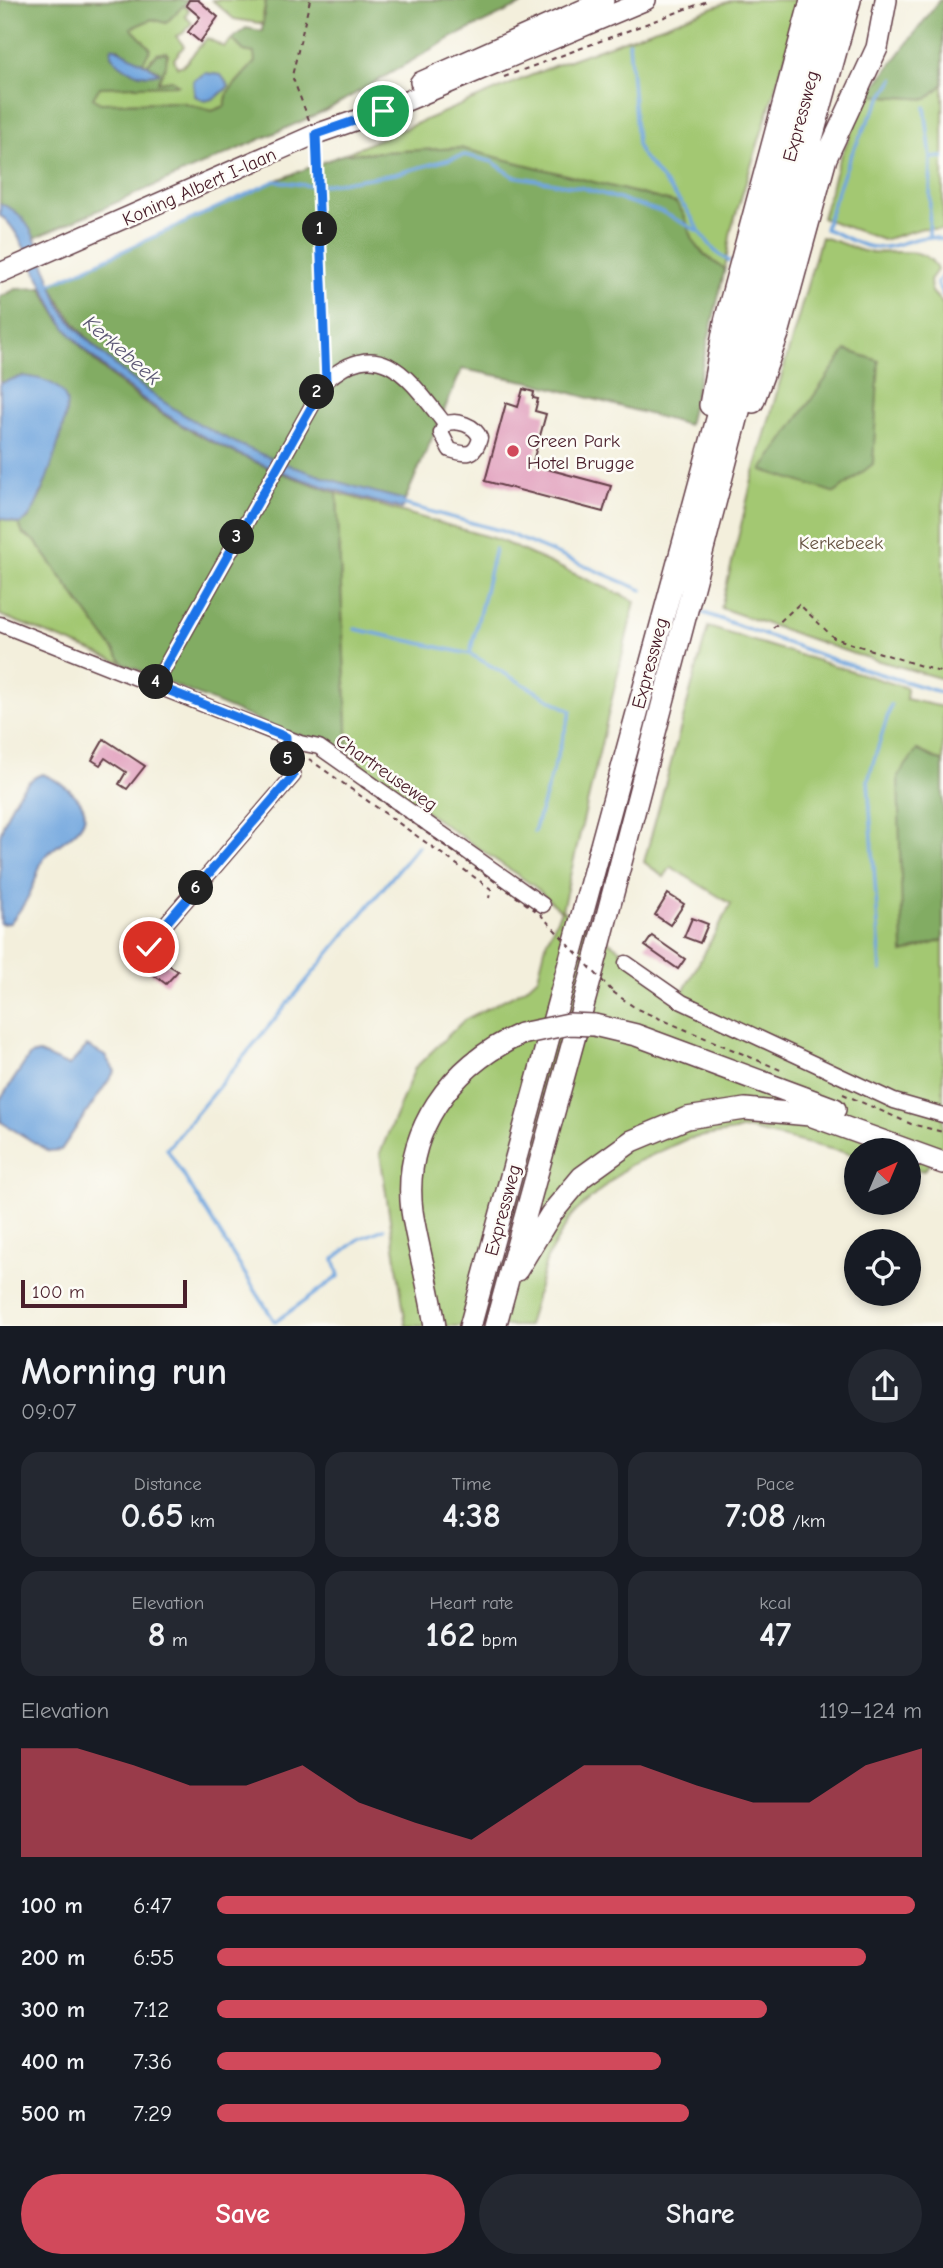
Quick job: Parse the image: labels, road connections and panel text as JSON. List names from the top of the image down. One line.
{"streets":{"highway":["Expressweg"],"main road":["Koning Albert I-laan"],"street":["Chartreuseweg"]},"water":["Kerkebeek"],"parks":["Kerkebeek"],"places":["Green Park Hotel Brugge"],"scale_bar":"100 m","north":"top right","page":{"pins":["1","2","3","4","5","6"],"scale":"100 m","heading":["Morning run","09:07"],"stats":[["Distance","0.65 km"],["Time","4:38"],["Pace","7:08 /km"],["Elevation","8 m"],["Heart rate","162 bpm"],["kcal","47"]],"chart":["Elevation","119–124 m"],"list":[{"name":"100 m","note":"6:47"},{"name":"200 m","note":"6:55"},{"name":"300 m","note":"7:12"},{"name":"400 m","note":"7:36"},{"name":"500 m","note":"7:29"}],"buttons":["Save","Share"]}}
